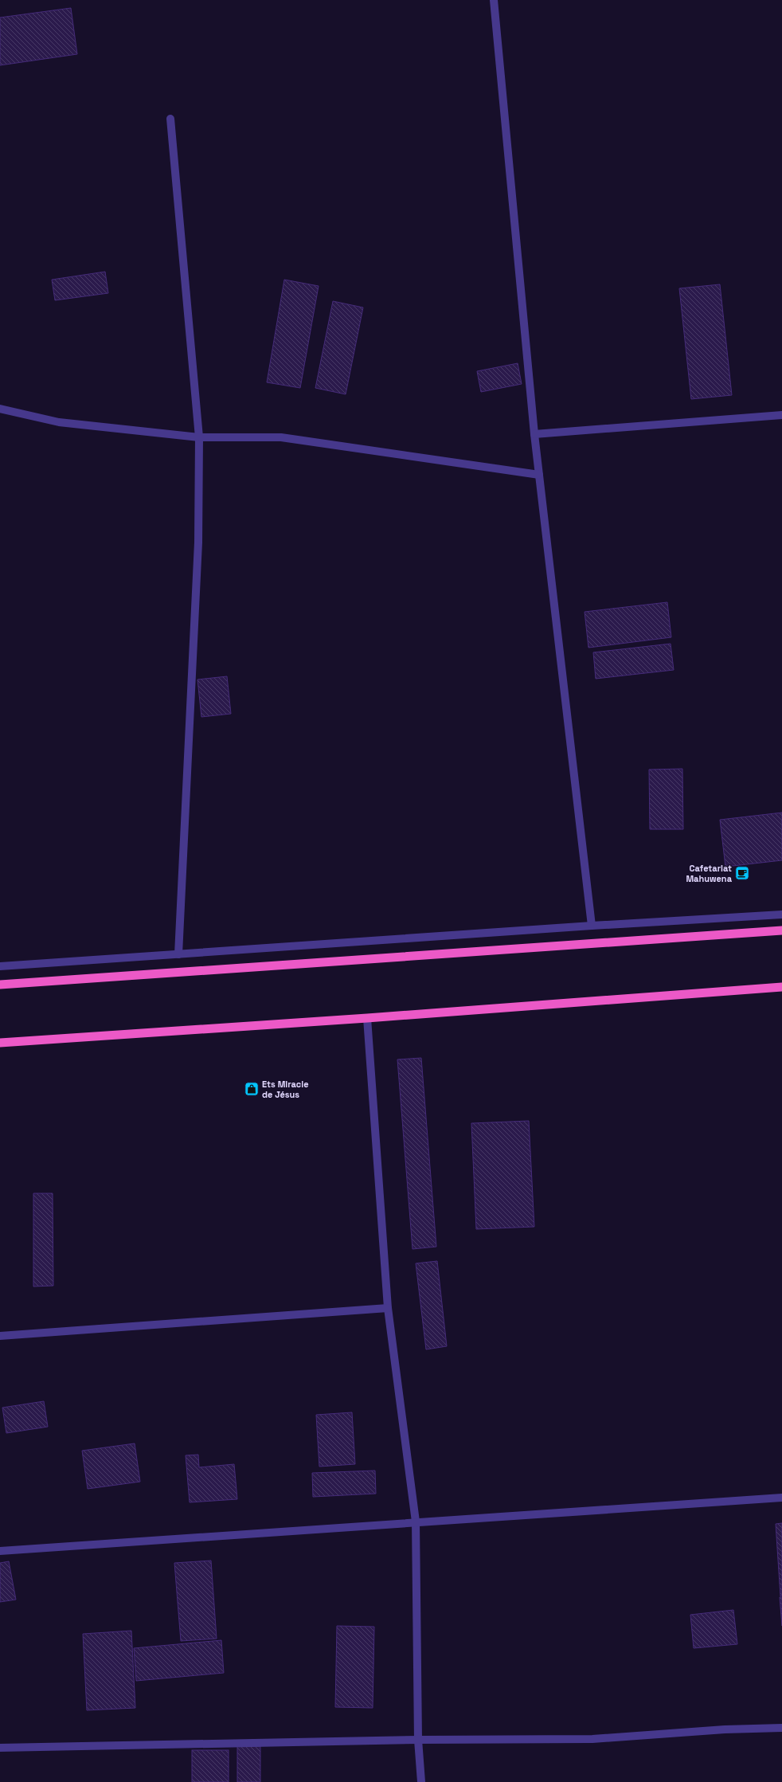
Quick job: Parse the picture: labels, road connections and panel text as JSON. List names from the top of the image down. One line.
{"places":{"cafe":["Cafetariat Mahuwena"],"shop":["Ets Miracle de Jésus"]}}
